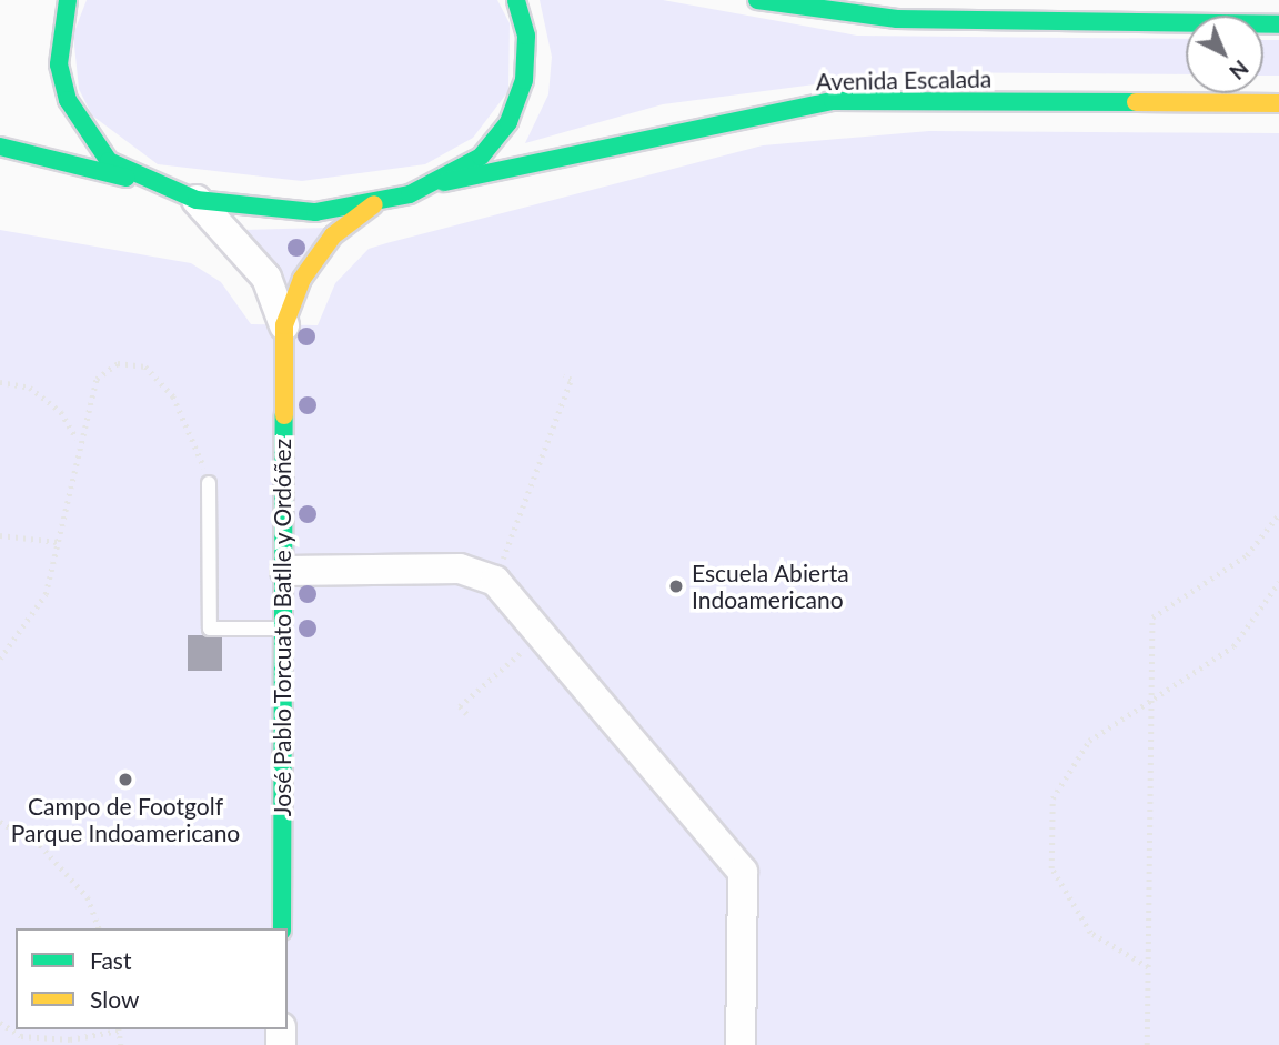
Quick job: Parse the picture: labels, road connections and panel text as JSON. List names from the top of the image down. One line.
{"streets":{"main road":["Avenida Escalada","José Pablo Torcuato Batlle y Ordóñez"]},"places":["Escuela Abierta Indoamericano","Campo de Footgolf Parque Indoamericano"],"legend":["Fast","Slow"],"north":"bottom right"}
